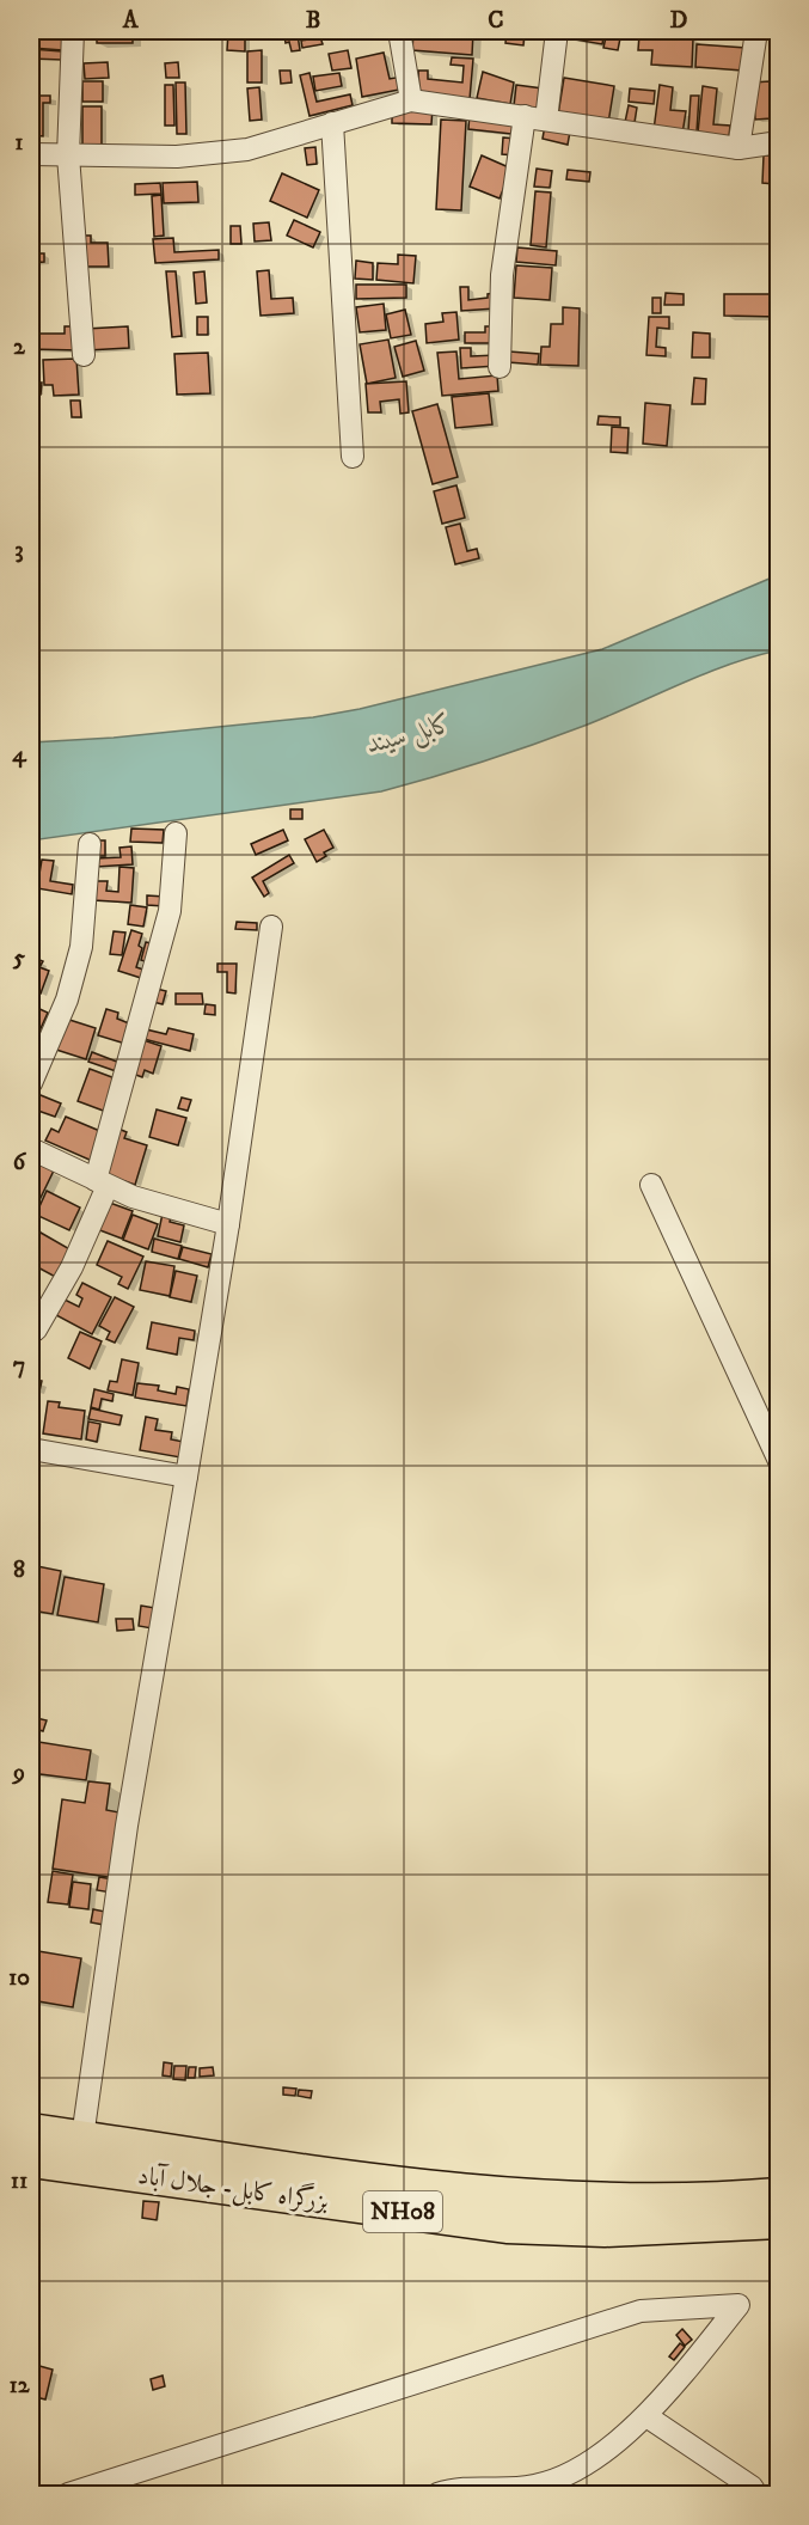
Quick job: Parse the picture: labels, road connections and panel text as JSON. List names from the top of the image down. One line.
{"streets":{"highway":["بزرگراه کابل- جلال آباد","NH08"]},"water":["کابل سيند"],"grid":{"columns":["A","B","C","D"],"rows":["1","2","3","4","5","6","7","8","9","10","11","12"]}}
